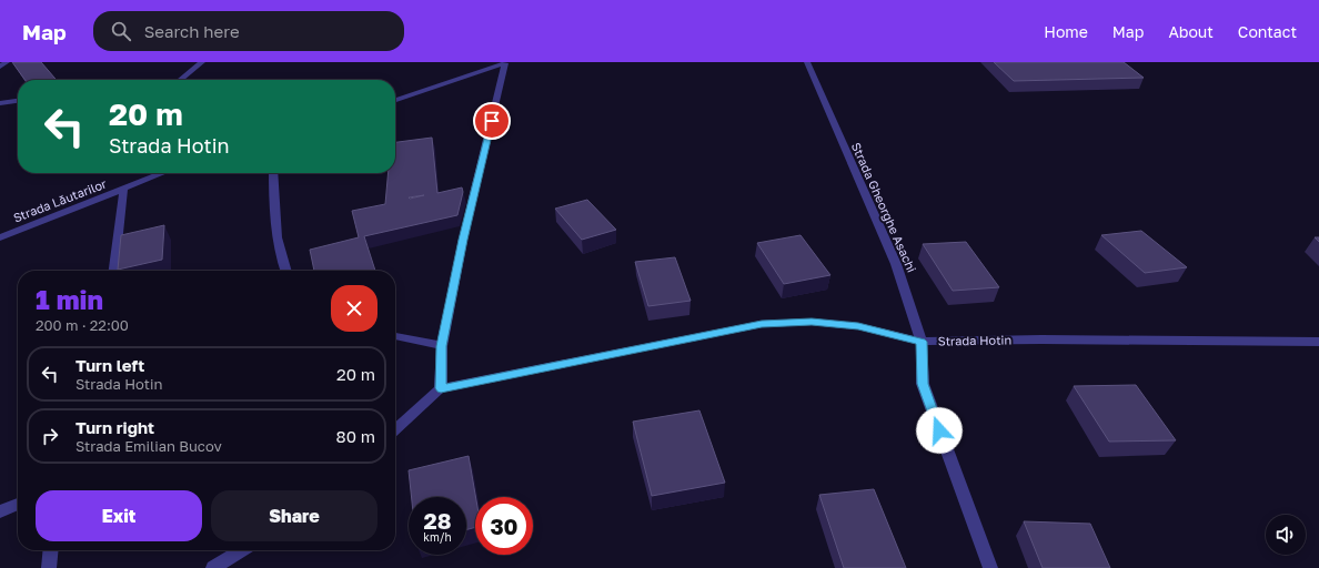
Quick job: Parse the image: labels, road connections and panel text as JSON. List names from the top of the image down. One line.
{"streets":{"street":["Strada Lăutarilor","Strada Gheorghe Asachi","Strada Hotin"]},"crossings":[["Strada Gheorghe Asachi","Strada Hotin"]],"page":{"header":"Map","search":"Search here","nav":["Home","Map","About","Contact"],"turn":["20 m","Strada Hotin"],"heading":["1 min","200 m · 22:00"],"list":[{"name":"Turn left","note":"Strada Hotin","value":"20 m"},{"name":"Turn right","note":"Strada Emilian Bucov","value":"80 m"}],"buttons":["Exit","Share"],"speed":"28 km/h","limit":"30"}}
